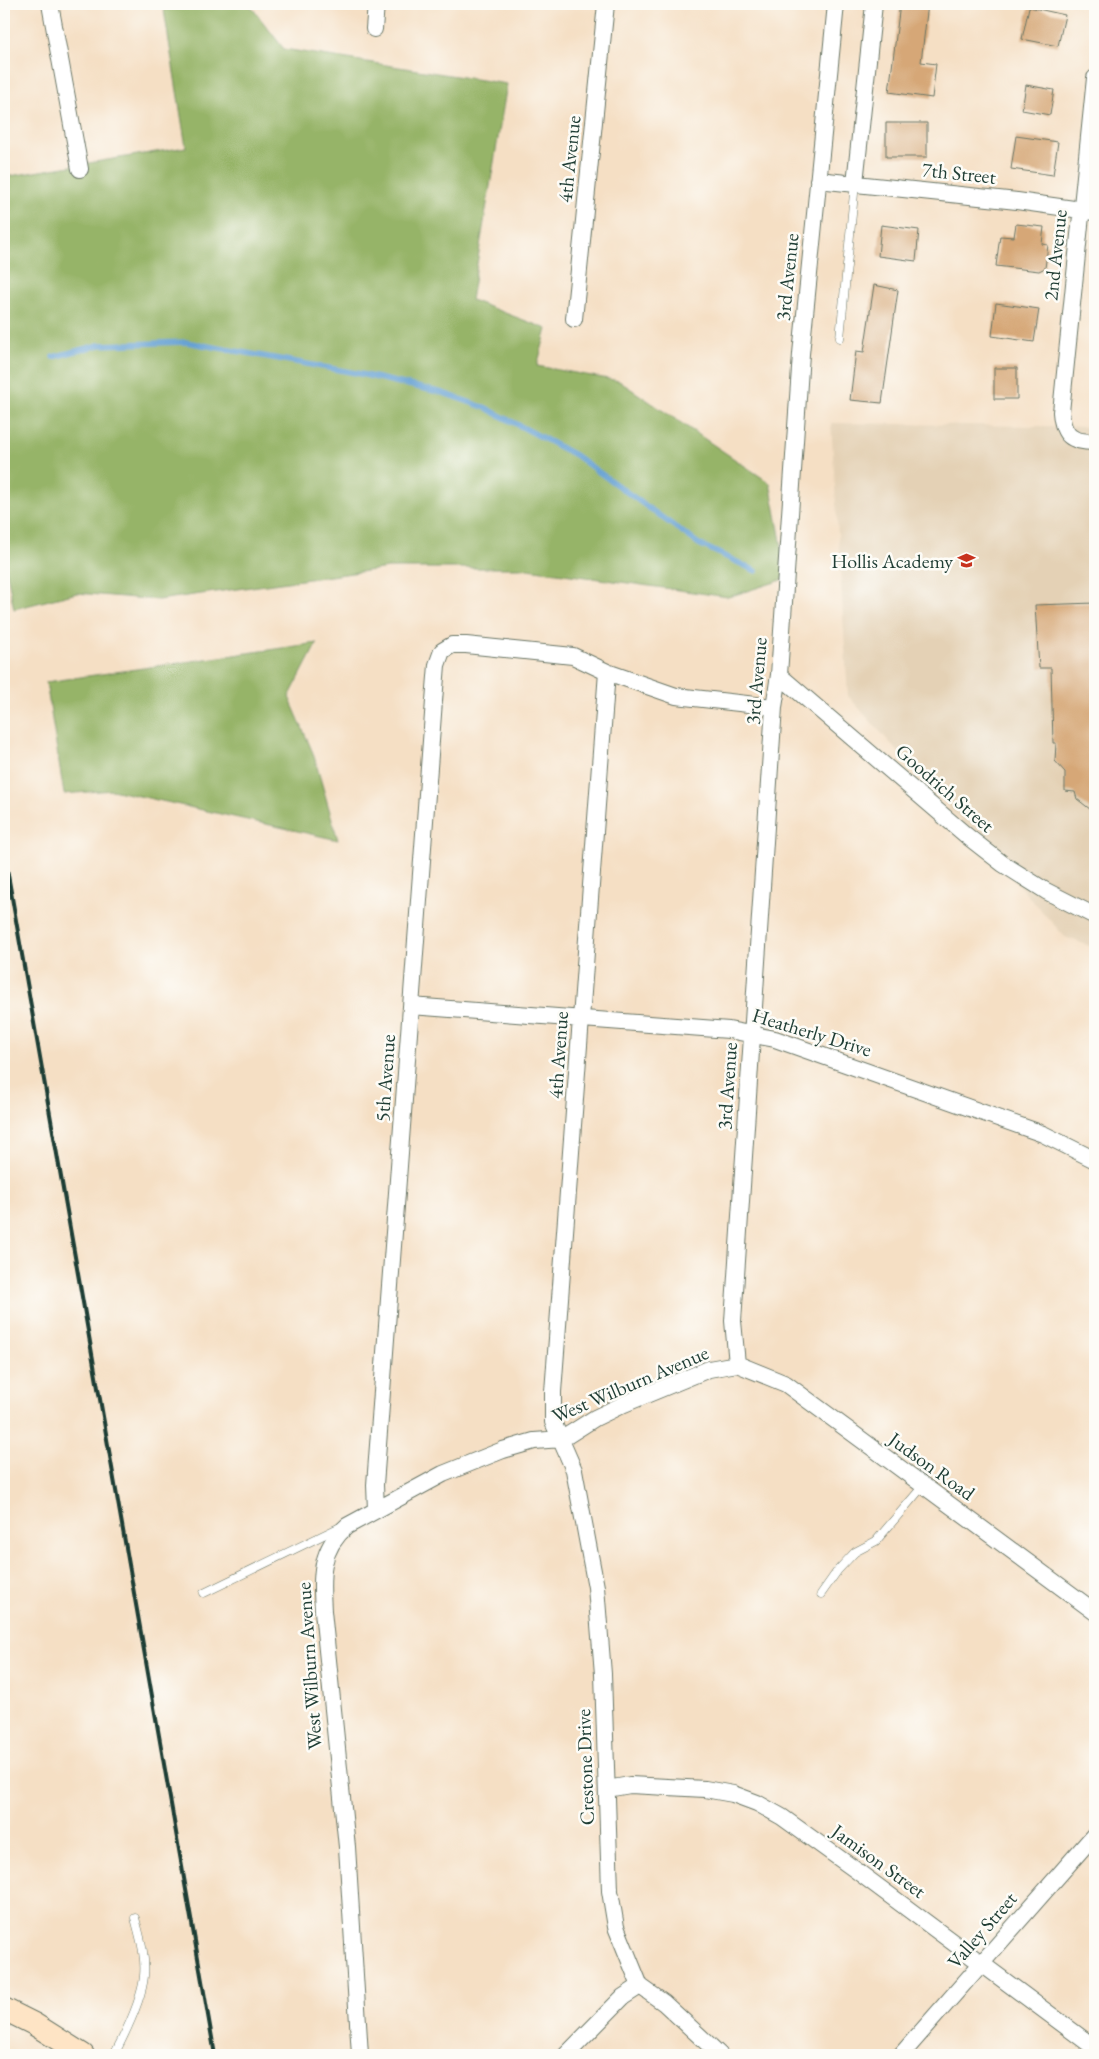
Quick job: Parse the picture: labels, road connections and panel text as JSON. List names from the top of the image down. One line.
{"streets":{"street":["4th Avenue","7th Street","2nd Avenue","3rd Avenue","Goodrich Street","Heatherly Drive","5th Avenue","West Wilburn Avenue","Judson Road","Crestone Drive","Jamison Street","Valley Street"]},"crossings":[["4th Avenue","Heatherly Drive"],["4th Avenue","5th Avenue"],["4th Avenue","West Wilburn Avenue"],["4th Avenue","Crestone Drive"],["7th Street","2nd Avenue"],["7th Street","3rd Avenue"],["3rd Avenue","Goodrich Street"],["3rd Avenue","Heatherly Drive"],["3rd Avenue","West Wilburn Avenue"],["3rd Avenue","Judson Road"],["Heatherly Drive","5th Avenue"],["5th Avenue","West Wilburn Avenue"],["West Wilburn Avenue","Judson Road"],["West Wilburn Avenue","Crestone Drive"],["Crestone Drive","Jamison Street"],["Jamison Street","Valley Street"]],"places":{"school or university":["Hollis Academy"]}}
